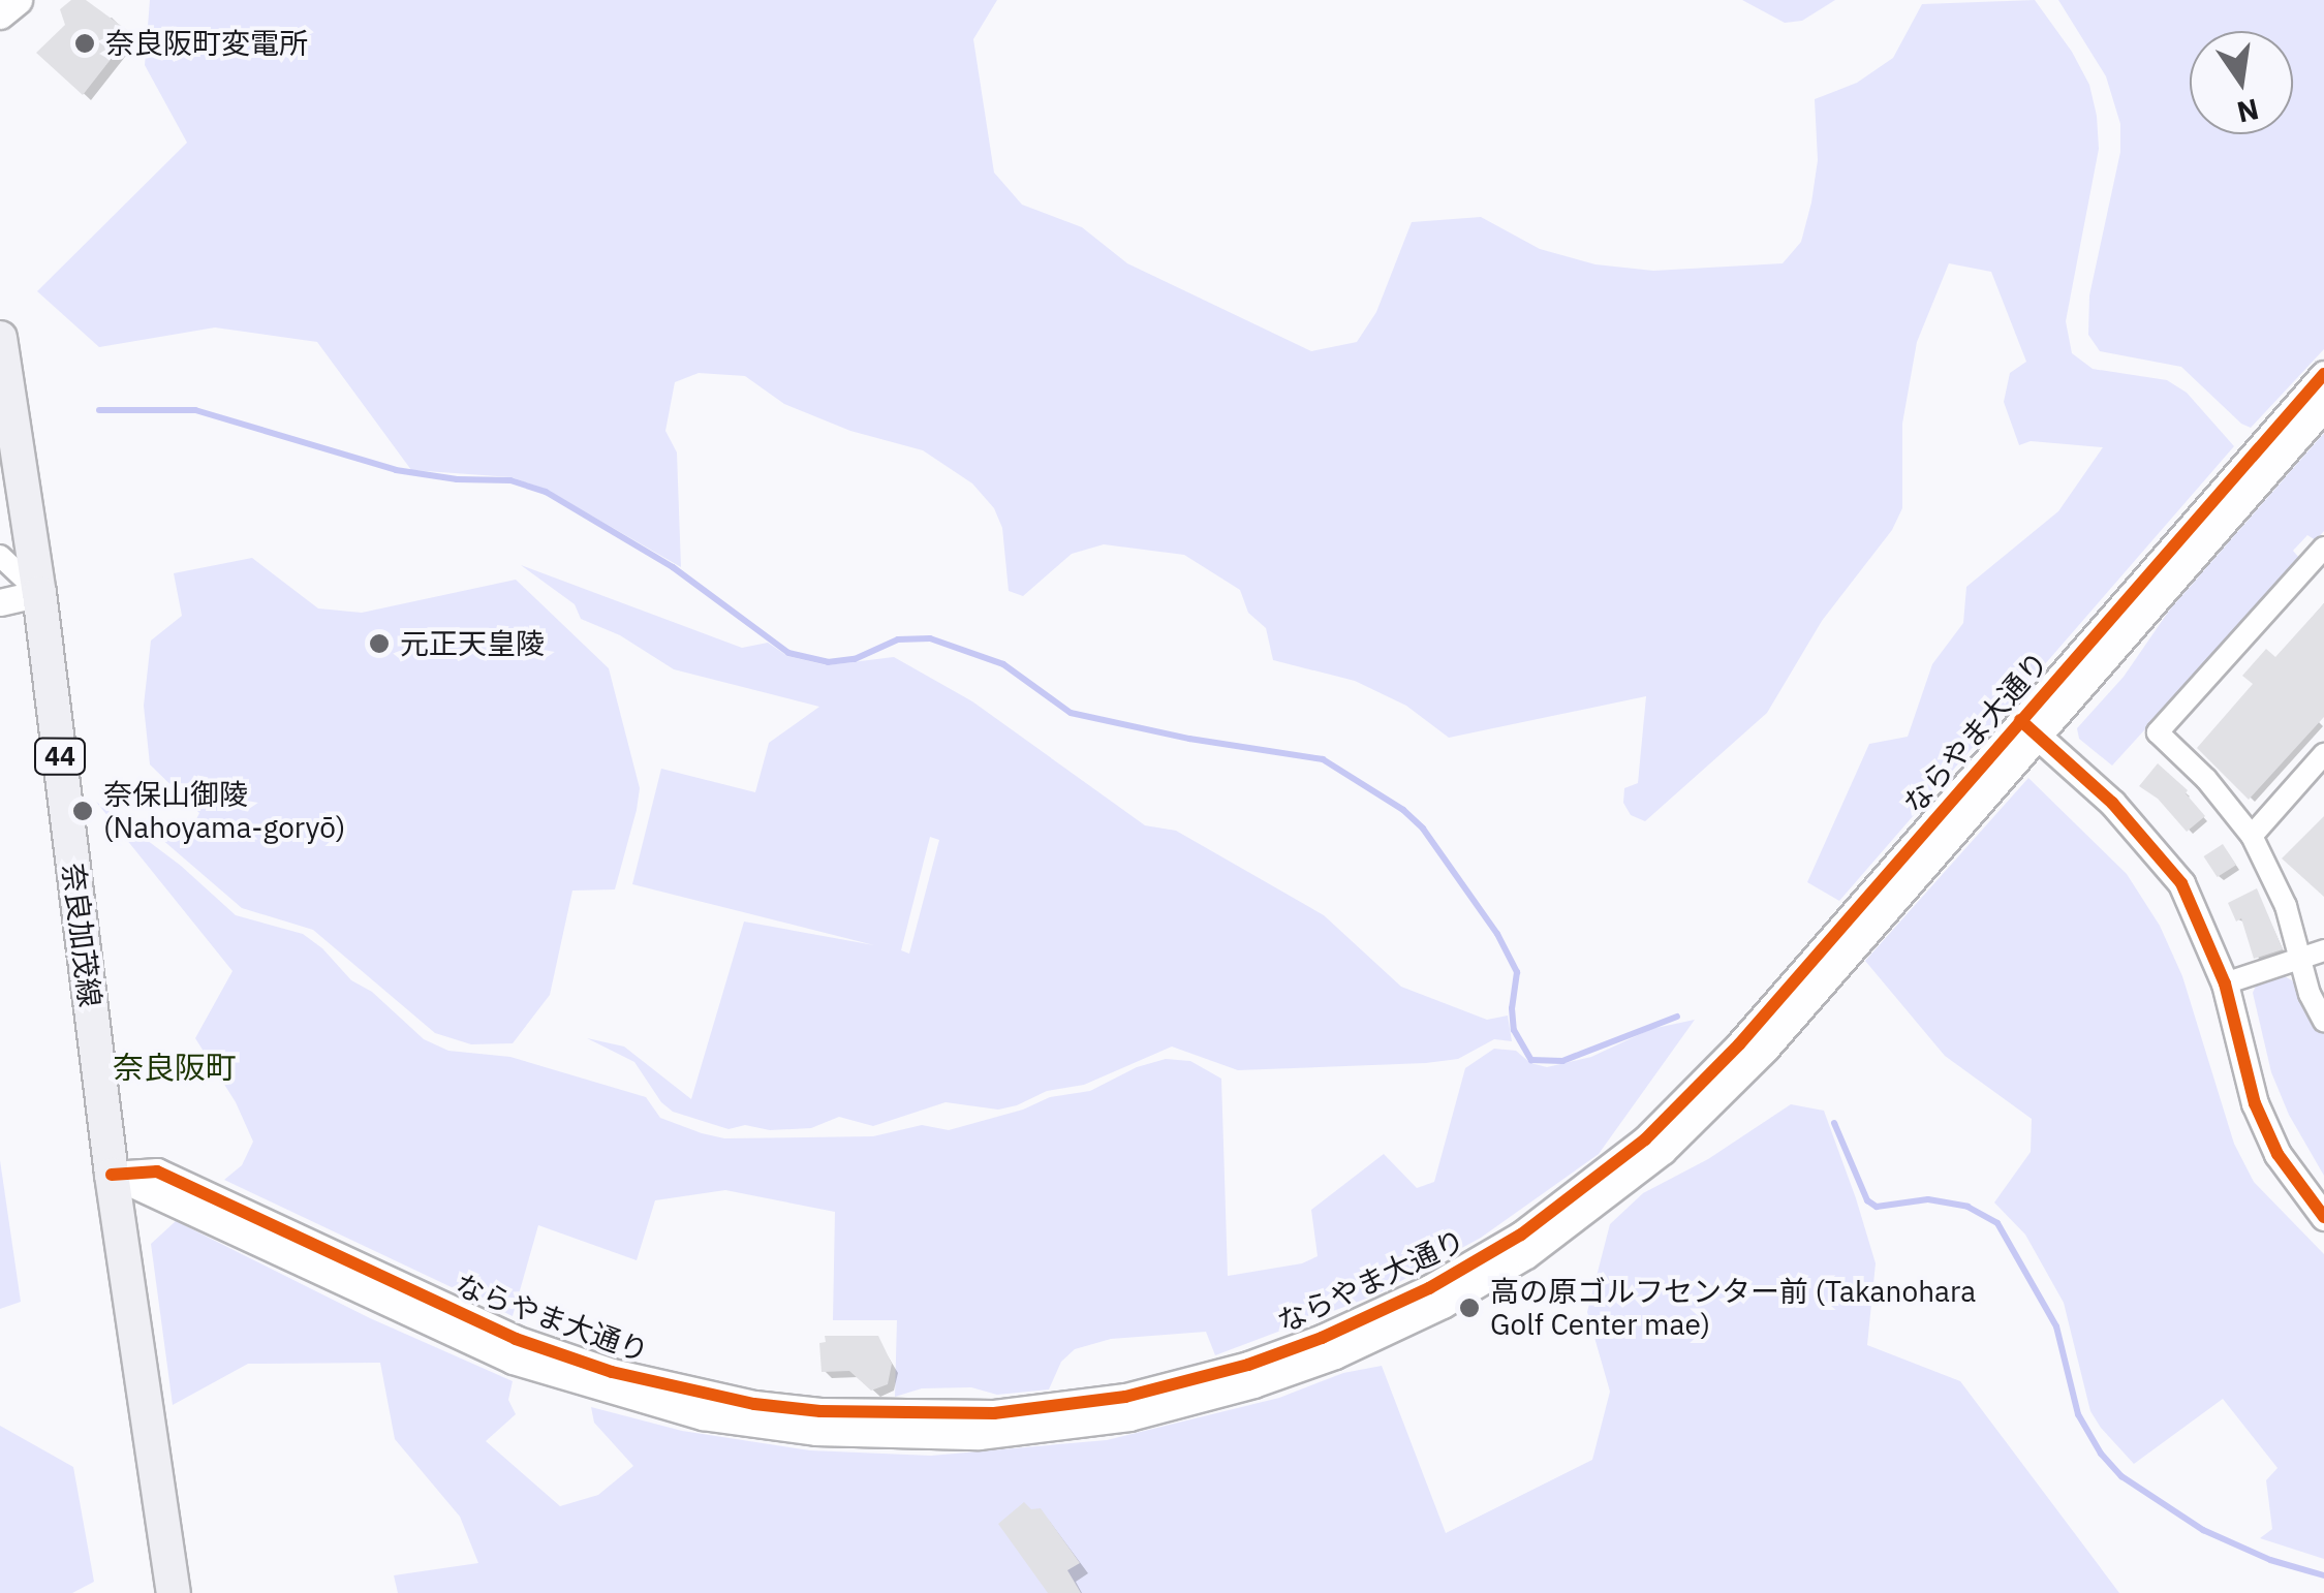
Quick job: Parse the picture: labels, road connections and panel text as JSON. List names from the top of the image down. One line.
{"streets":{"main road":["44","奈良加茂線"],"street":["ならやま大通り"]},"crossings":[["ならやま大通り","奈良加茂線"]],"districts":["奈良阪町"],"places":["奈良阪町変電所","元正天皇陵","奈保山御陵 (Nahoyama-goryō)","高の原ゴルフセンター前 (Takanohara Golf Center mae)"],"north":"bottom"}
